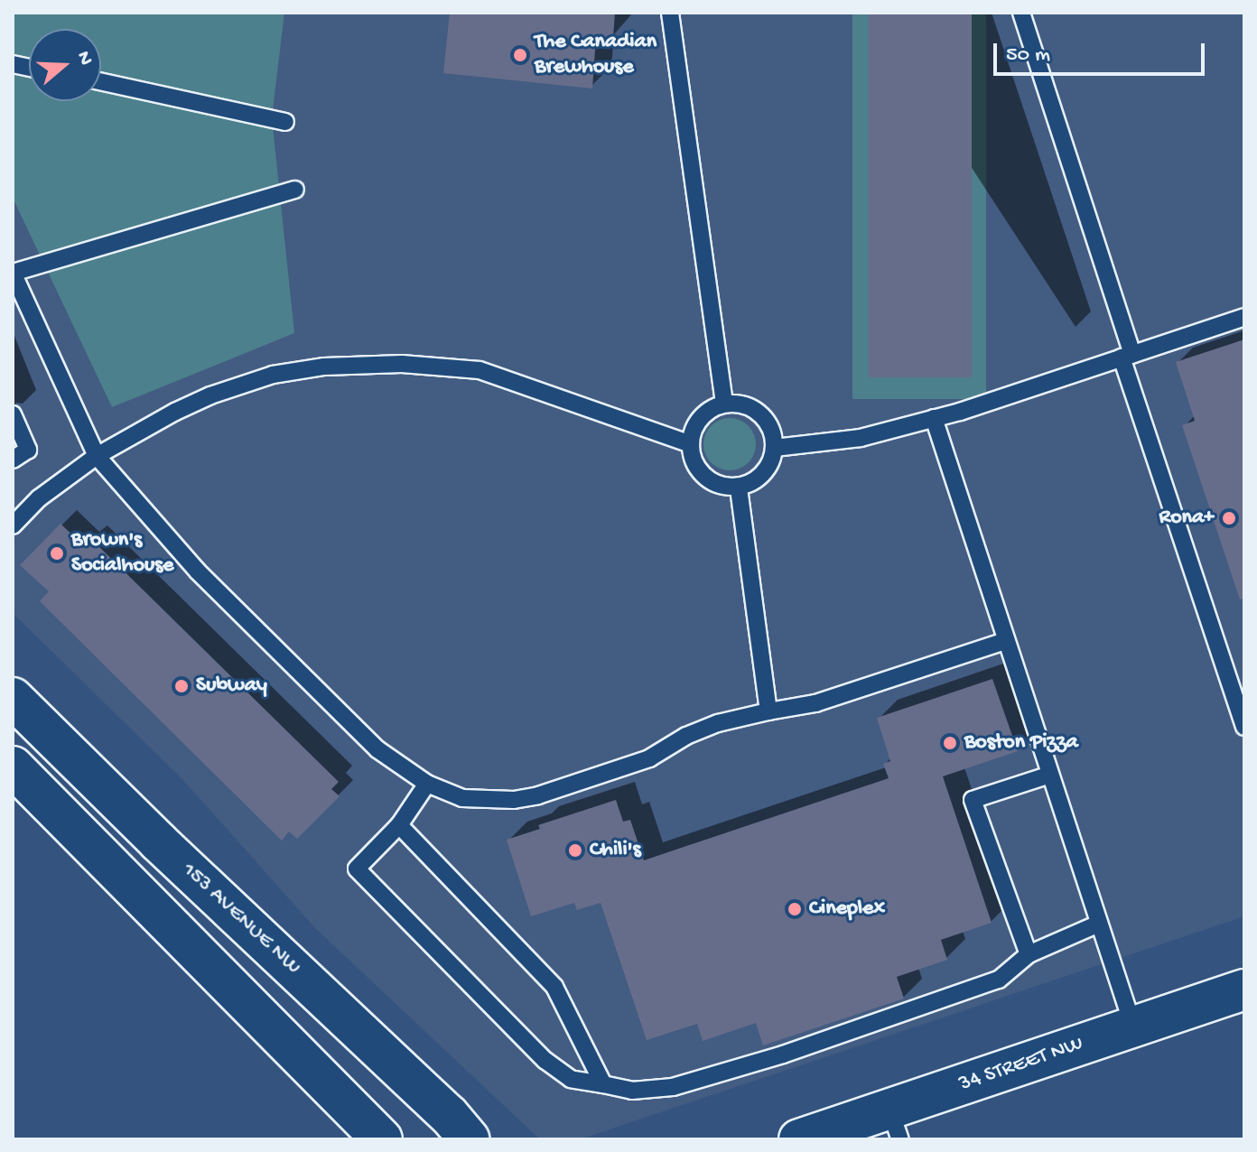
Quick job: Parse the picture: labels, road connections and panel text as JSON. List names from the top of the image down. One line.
{"streets":{"main road":["153 AVENUE NW","34 STREET NW"]},"places":["The Canadian Brewhouse","Rona+","Brown's Socialhouse","Subway","Boston Pizza","Chili's","Cineplex"],"scale_bar":"50 m","north":"right"}
